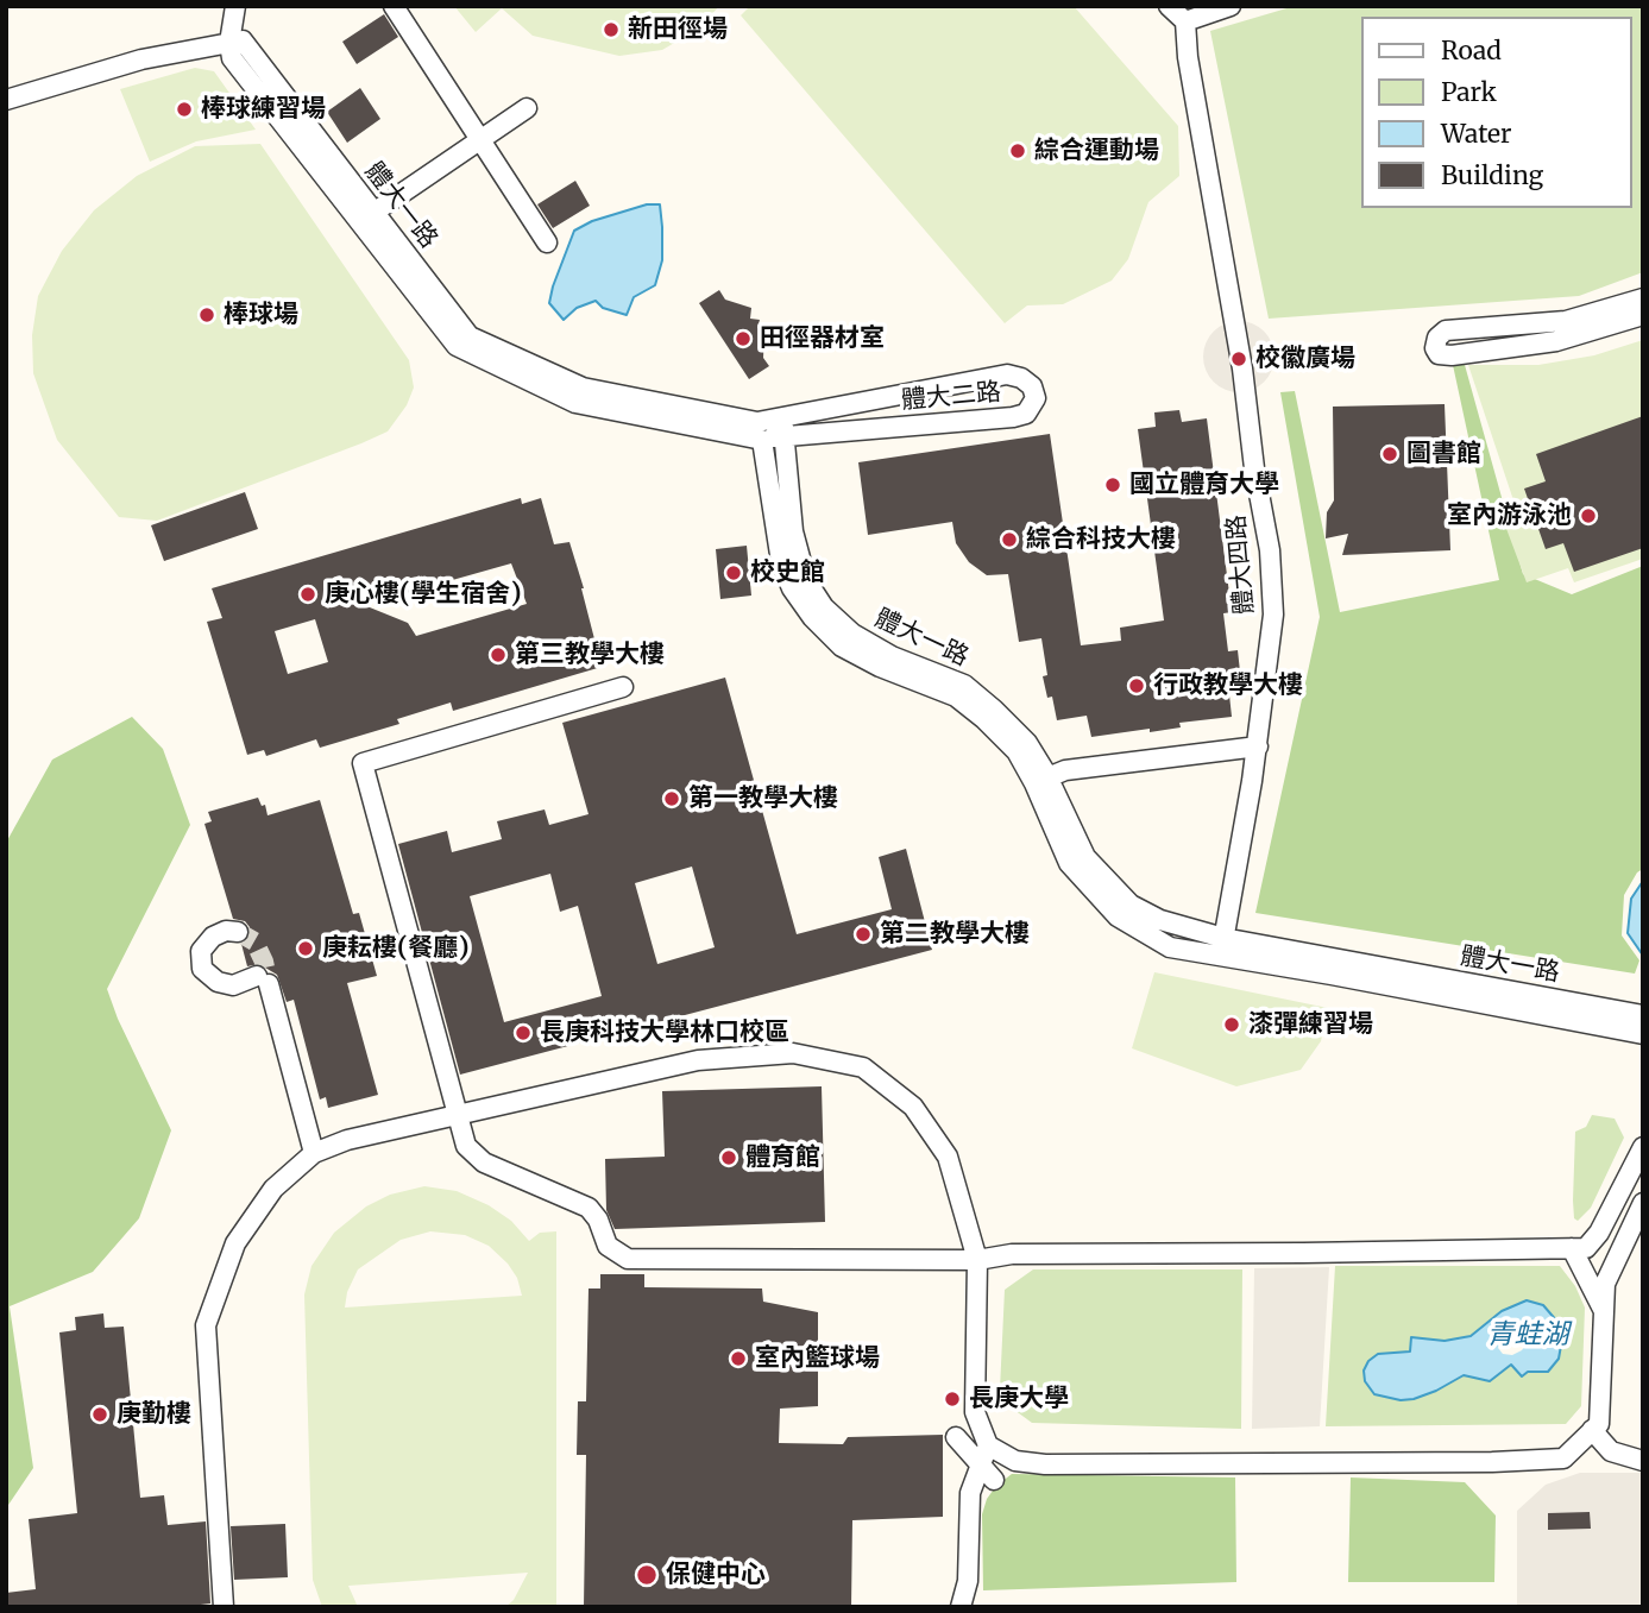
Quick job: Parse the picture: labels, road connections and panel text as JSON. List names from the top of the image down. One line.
{"streets":{"street":["體大一路","體大二路","體大四路"]},"crossings":[["體大一路","體大二路"],["體大一路","體大四路"]],"water":["青蛙湖"],"places":["新田徑場","棒球練習場","綜合運動場","棒球場","田徑器材室","校徽廣場","圖書館","國立體育大學","室內游泳池","綜合科技大樓","校史館","庚心樓(學生宿舍)","第三教學大樓","行政教學大樓","第一教學大樓","第二教學大樓","庚耘樓(餐廳)","漆彈練習場","長庚科技大學林口校區","體育館","室內籃球場","長庚大學","庚勤樓","保健中心"],"legend":["Road","Park","Water","Building"]}
